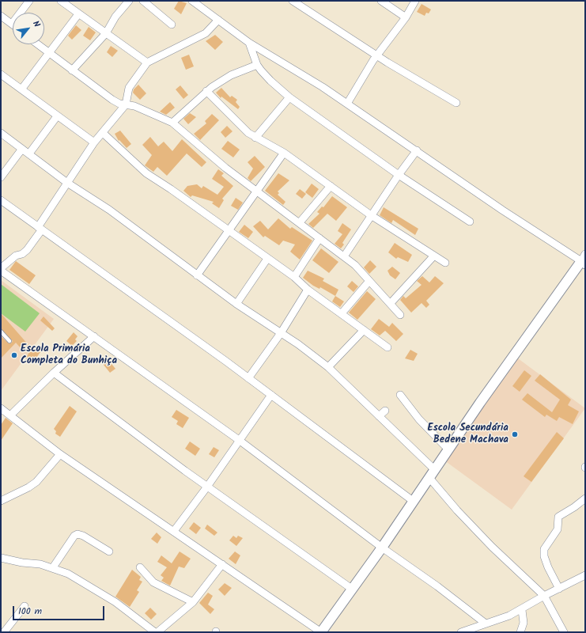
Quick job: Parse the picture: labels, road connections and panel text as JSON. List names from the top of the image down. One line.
{"places":["Escola Primária Completa do Bunhiça","Escola Secundária Bedene Machava"],"scale_bar":"100 m","north":"top right"}
